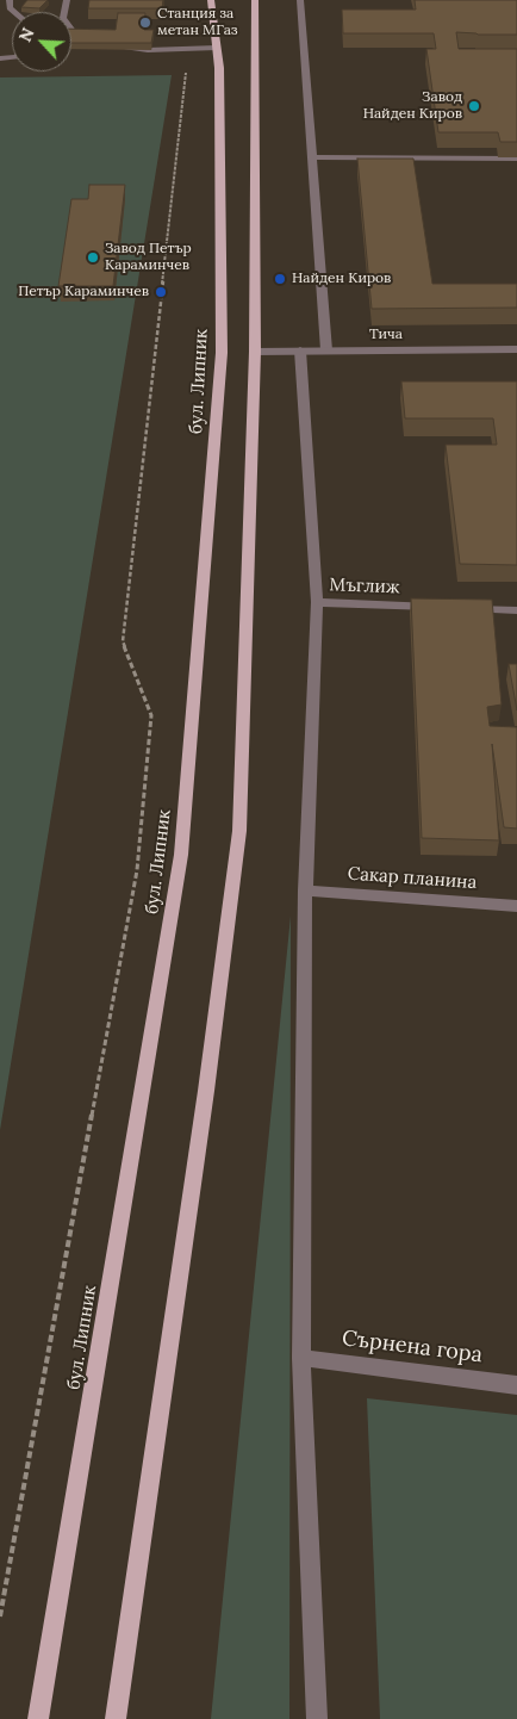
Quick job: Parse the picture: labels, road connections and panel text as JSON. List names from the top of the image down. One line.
{"streets":{"main road":["бул. Липник"],"street":["Тича","Мъглиж","Сакар планина","Сърнена гора"]},"places":["Станция за метан МГаз","Завод Найден Киров","Завод Петър Караминчев","Найден Киров","Петър Караминчев"],"north":"top left"}
